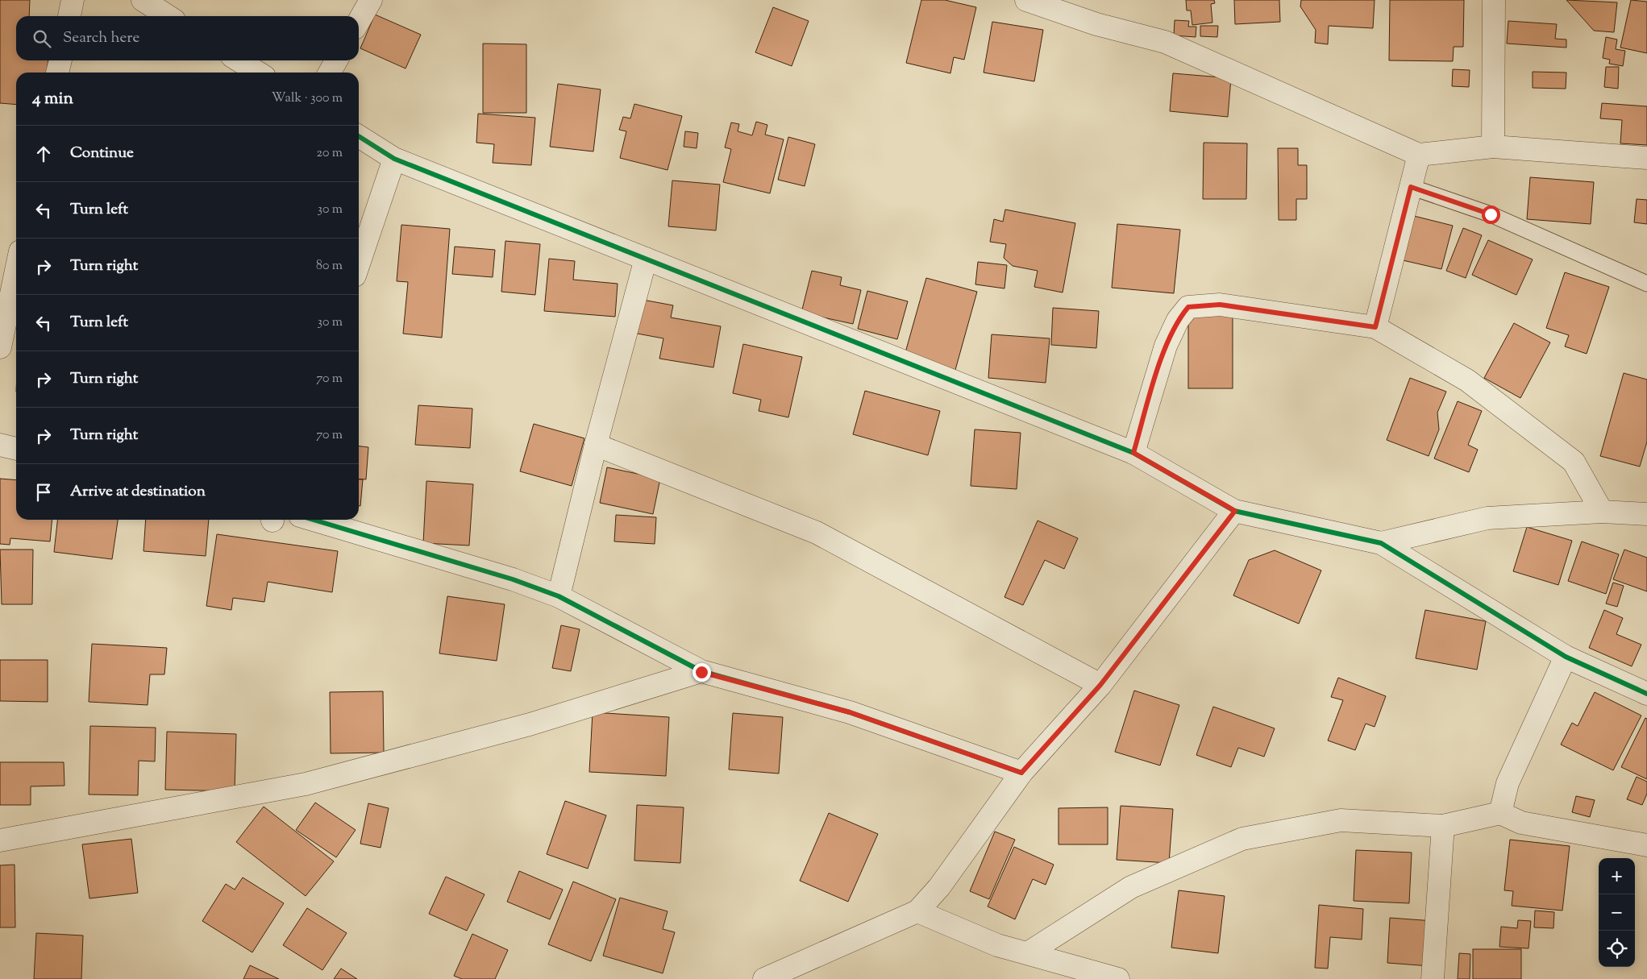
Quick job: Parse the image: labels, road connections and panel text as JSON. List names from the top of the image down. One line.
{"page":{"search":"Search here","heading":["4 min","Walk · 300 m"],"list":[["Continue","20 m"],["Turn left","30 m"],["Turn right","80 m"],["Turn left","30 m"],["Turn right","70 m"],["Turn right","70 m"],"Arrive at destination"],"map_buttons":["+","−"]}}
